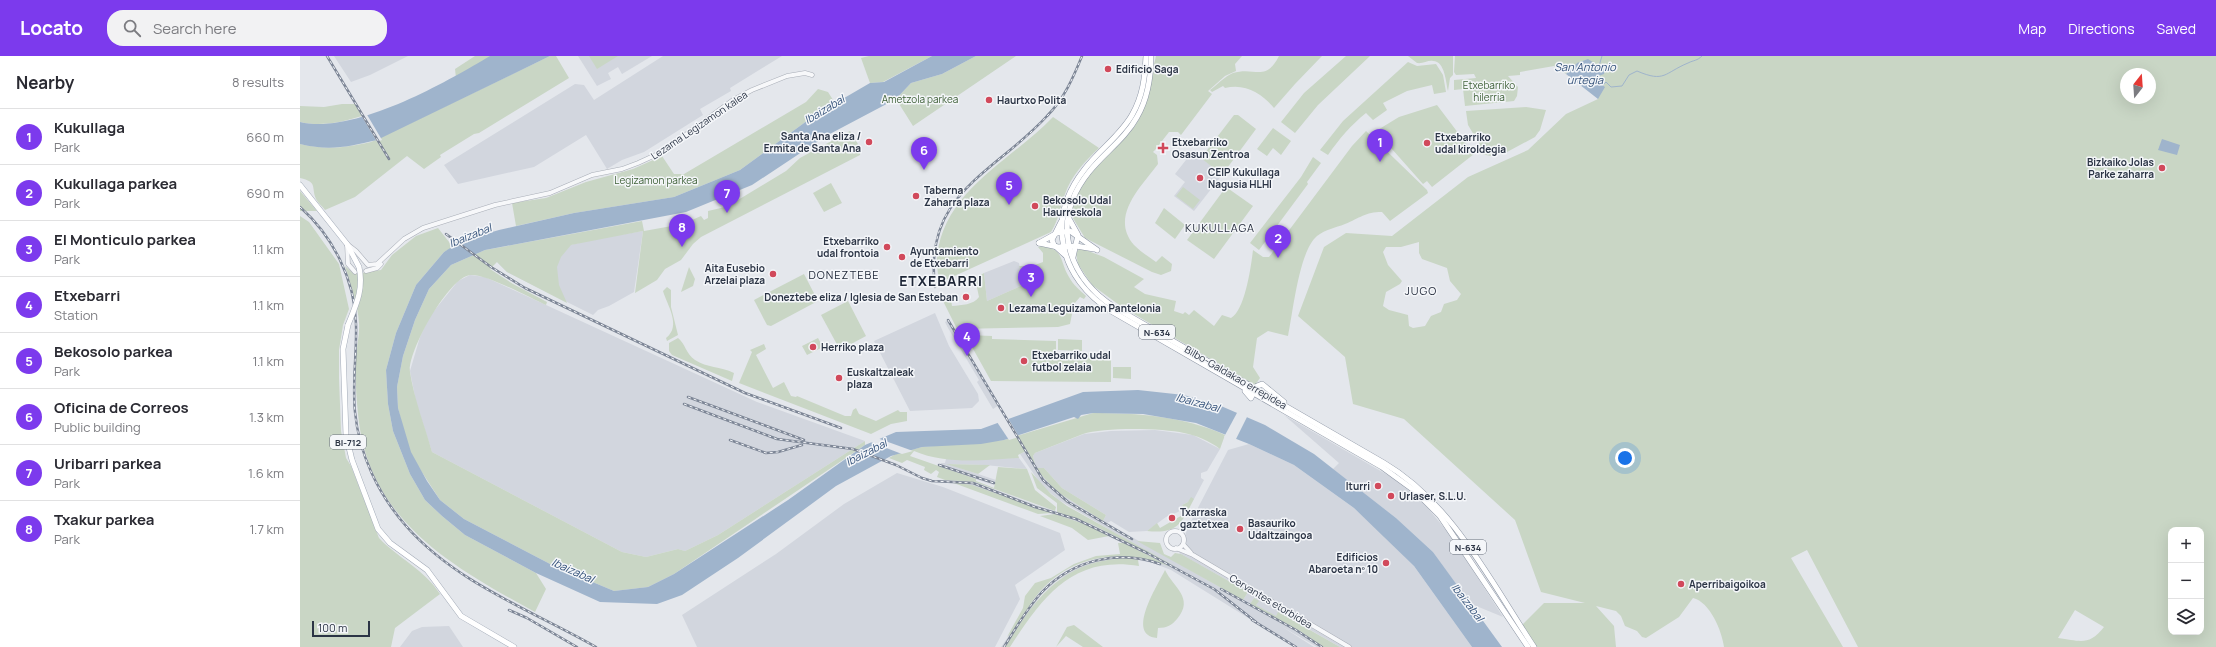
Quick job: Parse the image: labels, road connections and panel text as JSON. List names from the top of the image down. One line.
{"streets":{"main road":["N-634","Bilbo-Galdakao errepidea","BI-712"],"street":["Lezama Legizamon kalea","Cervantes etorbidea"]},"crossings":[["N-634","Bilbo-Galdakao errepidea"]],"districts":["KUKULLAGA","DONEZTEBE","ETXEBARRI","JUGO"],"water":["San Antonio urtegia","Ibaizabal"],"parks":["Etxebarriko hilerria","Ametzola parkea","Legizamon parkea"],"places":{"other":["Edificio Saga","Haurtxo Polita","Santa Ana eliza / Ermita de Santa Ana","Etxebarriko udal kiroldegia","Bizkaiko Jolas Parke zaharra","CEIP Kukullaga Nagusia HLHI","Taberna Zaharra plaza","Bekosolo Udal Haurreskola","Etxebarriko udal frontoia","Ayuntamiento de Etxebarri","Aita Eusebio Arzelai plaza","Doneztebe eliza / Iglesia de San Esteban","Lezama Leguizamon Pantelonia","Herriko plaza","Etxebarriko udal futbol zelaia","Euskaltzaleak plaza","Iturri","Urlaser, S.L.U.","Txarraska gaztetxea","Basauriko Udaltzaingoa","Edificios Abaroeta nº 10","Aperribaigoikoa"],"health":["Etxebarriko Osasun Zentroa"]},"scale_bar":"100 m","north":"top","page":{"header":"Locato","search":"Search here","nav":["Map","Directions","Saved"],"heading":["Nearby","8 results"],"list":[{"mark":"1","name":"Kukullaga","note":"Park","value":"660 m"},{"mark":"2","name":"Kukullaga parkea","note":"Park","value":"690 m"},{"mark":"3","name":"El Monticulo parkea","note":"Park","value":"1.1 km"},{"mark":"4","name":"Etxebarri","note":"Station","value":"1.1 km"},{"mark":"5","name":"Bekosolo parkea","note":"Park","value":"1.1 km"},{"mark":"6","name":"Oficina de Correos","note":"Public building","value":"1.3 km"},{"mark":"7","name":"Uribarri parkea","note":"Park","value":"1.6 km"},{"mark":"8","name":"Txakur parkea","note":"Park","value":"1.7 km"}],"pins":["1","6","5","7","8","2","3","4"],"map_buttons":["+","−"],"scale":"100 m"}}
